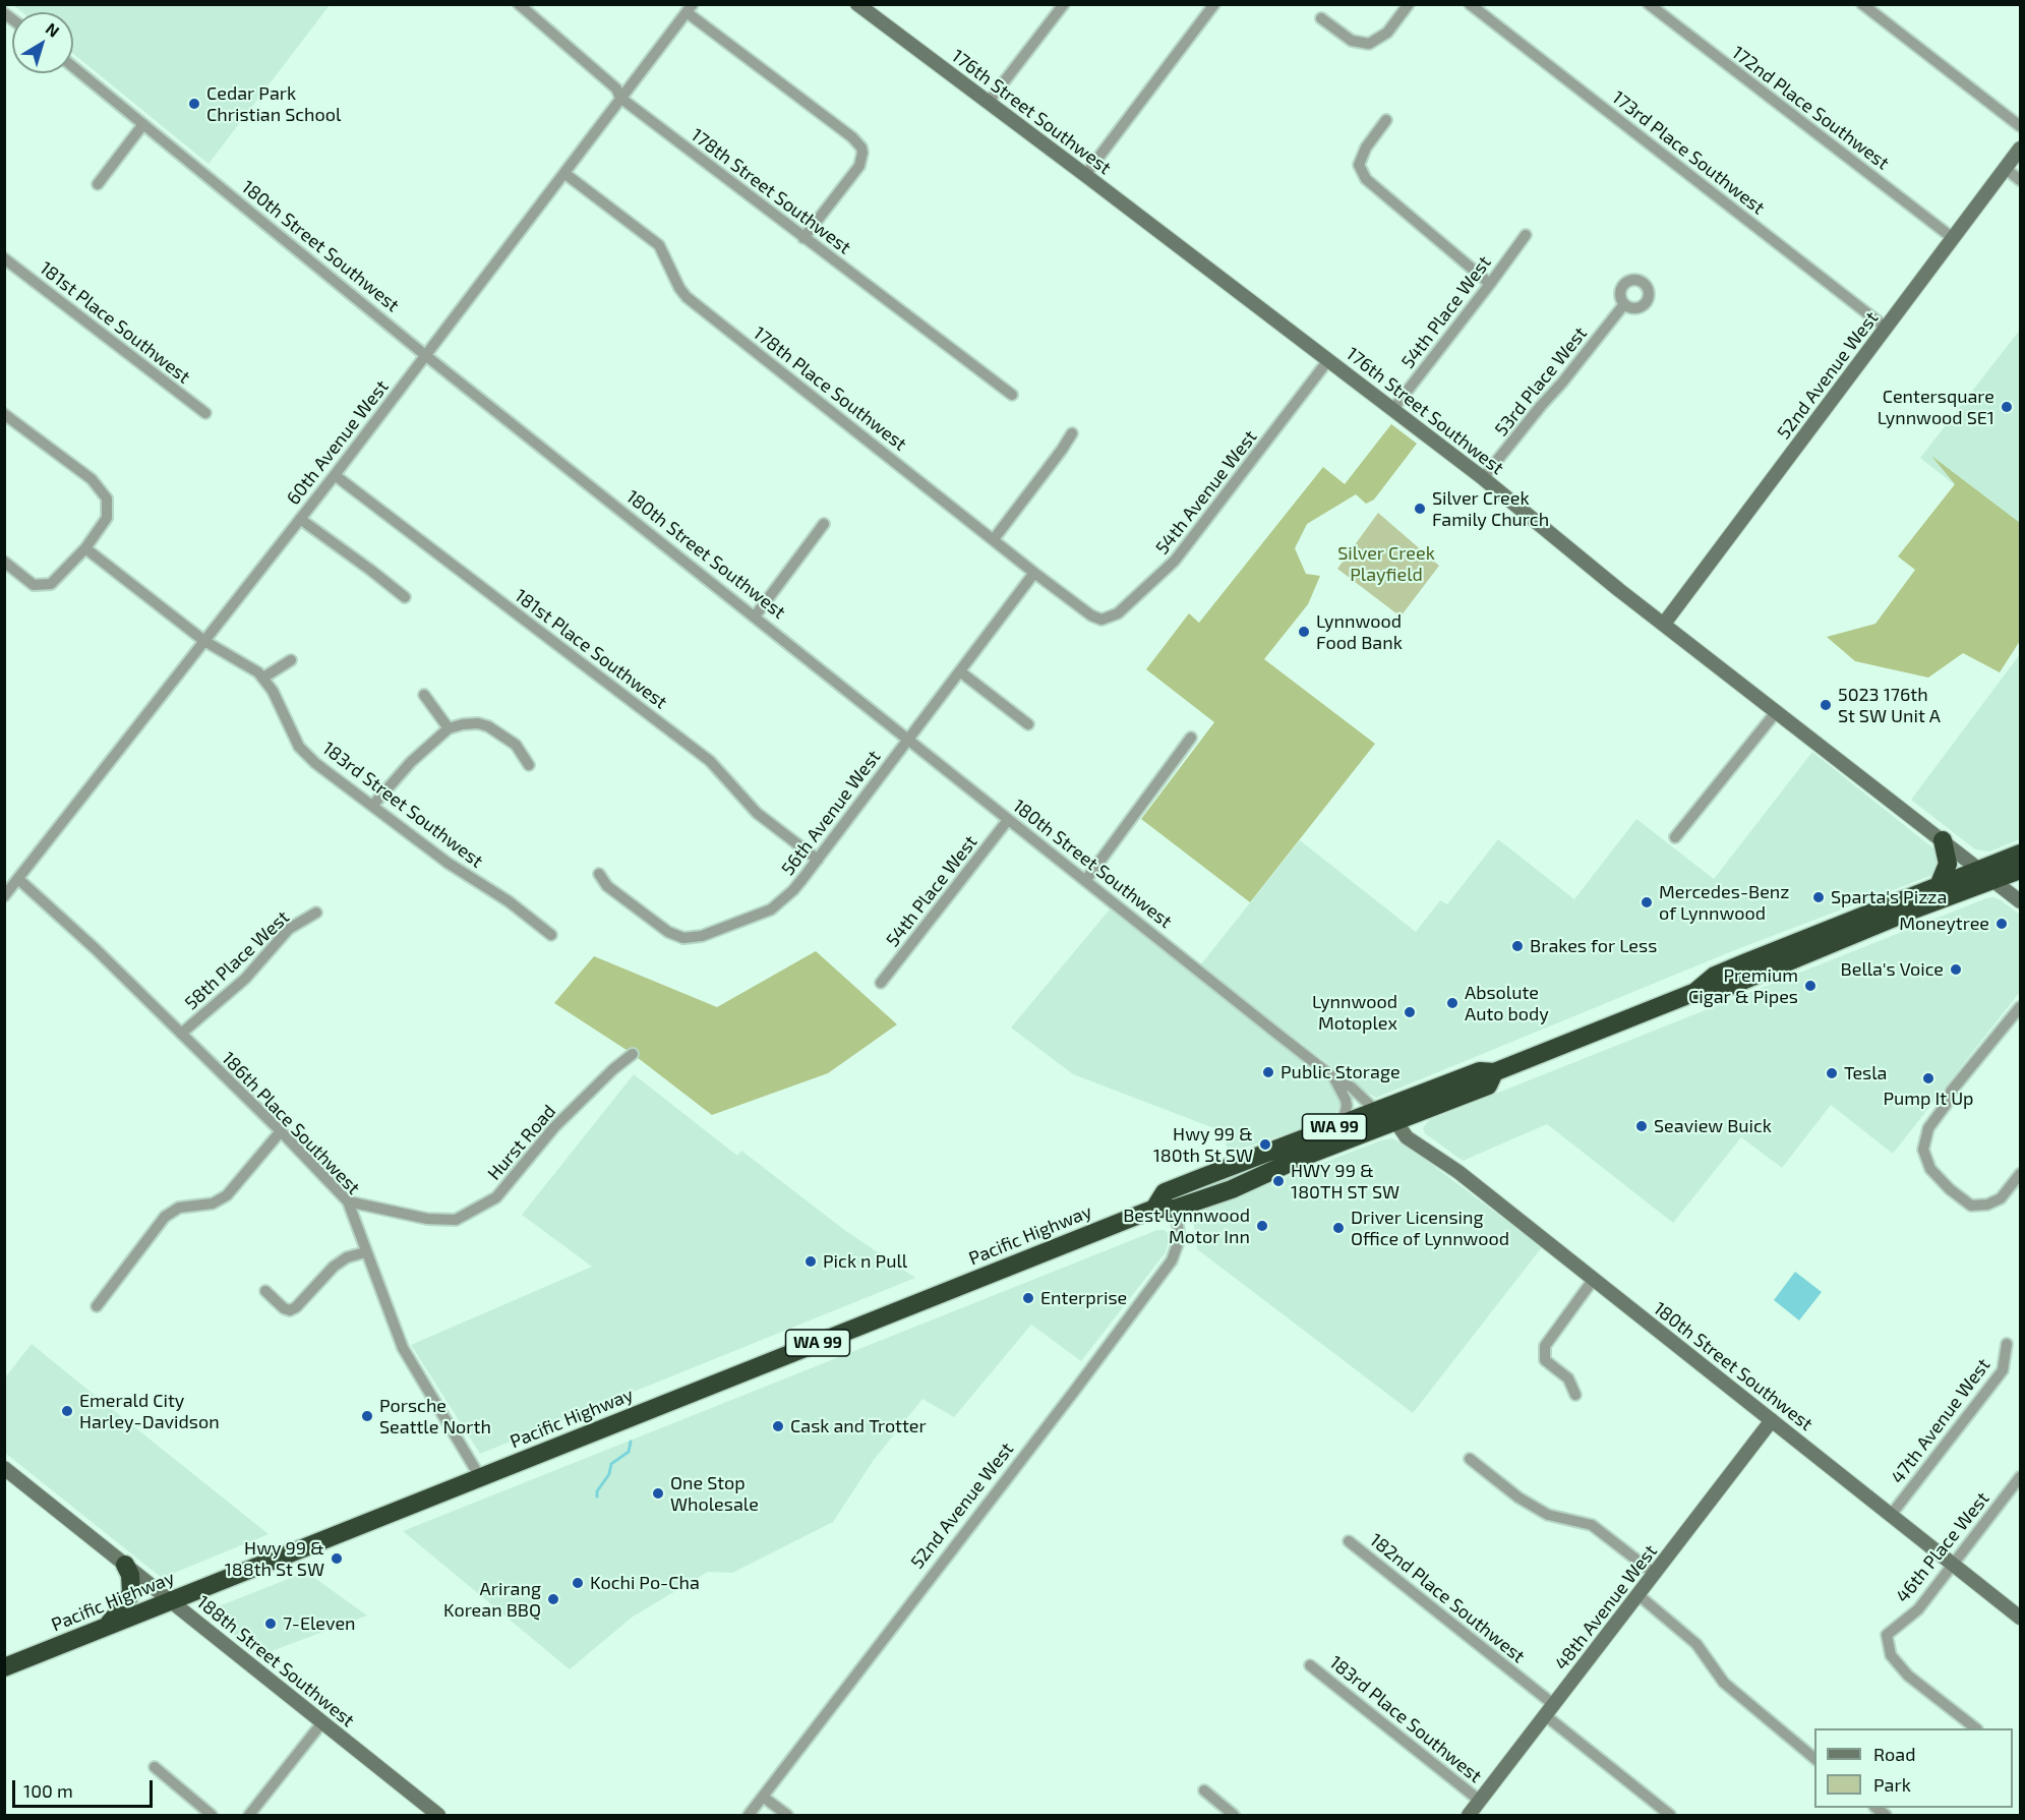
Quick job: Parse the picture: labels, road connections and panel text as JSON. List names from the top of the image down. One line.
{"streets":{"highway":["WA 99","Pacific Highway"],"street":["172nd Place Southwest","176th Street Southwest","173rd Place Southwest","178th Street Southwest","180th Street Southwest","54th Place West","181st Place Southwest","52nd Avenue West","53rd Place West","178th Place Southwest","60th Avenue West","54th Avenue West","183rd Street Southwest","56th Avenue West","58th Place West","186th Place Southwest","Hurst Road","47th Avenue West","46th Place West","182nd Place Southwest","48th Avenue West","188th Street Southwest","183rd Place Southwest"]},"crossings":[["172nd Place Southwest","52nd Avenue West"],["176th Street Southwest","54th Place West"],["176th Street Southwest","52nd Avenue West"],["176th Street Southwest","53rd Place West"],["176th Street Southwest","54th Avenue West"],["176th Street Southwest","Pacific Highway"],["173rd Place Southwest","52nd Avenue West"],["178th Street Southwest","60th Avenue West"],["180th Street Southwest","54th Place West"],["180th Street Southwest","60th Avenue West"],["180th Street Southwest","56th Avenue West"],["180th Street Southwest","Pacific Highway"],["180th Street Southwest","47th Avenue West"],["180th Street Southwest","46th Place West"],["180th Street Southwest","48th Avenue West"],["181st Place Southwest","60th Avenue West"],["181st Place Southwest","56th Avenue West"],["52nd Avenue West","Pacific Highway"],["178th Place Southwest","60th Avenue West"],["178th Place Southwest","54th Avenue West"],["178th Place Southwest","56th Avenue West"],["60th Avenue West","183rd Street Southwest"],["60th Avenue West","186th Place Southwest"],["58th Place West","186th Place Southwest"],["186th Place Southwest","Hurst Road"],["186th Place Southwest","Pacific Highway"],["Pacific Highway","188th Street Southwest"],["182nd Place Southwest","48th Avenue West"],["48th Avenue West","183rd Place Southwest"]],"parks":["Silver Creek Playfield"],"places":["Cedar Park Christian School","Centersquare Lynnwood SE1","Silver Creek Family Church","Lynnwood Food Bank","5023 176th St SW Unit A","Sparta's Pizza","Mercedes-Benz of Lynnwood","Moneytree","Brakes for Less","Bella's Voice","Premium Cigar & Pipes","Absolute Auto body","Lynnwood Motoplex","Public Storage","Tesla","Pump It Up","Seaview Buick","Hwy 99 & 180th St SW","HWY 99 & 180TH ST SW","Best Lynnwood Motor Inn","Driver Licensing Office of Lynnwood","Pick n Pull","Enterprise","Emerald City Harley-Davidson","Porsche Seattle North","Cask and Trotter","One Stop Wholesale","Hwy 99 & 188th St SW","Kochi Po-Cha","Arirang Korean BBQ","7-Eleven"],"legend":["Road","Park"],"scale_bar":"100 m","north":"top right"}
